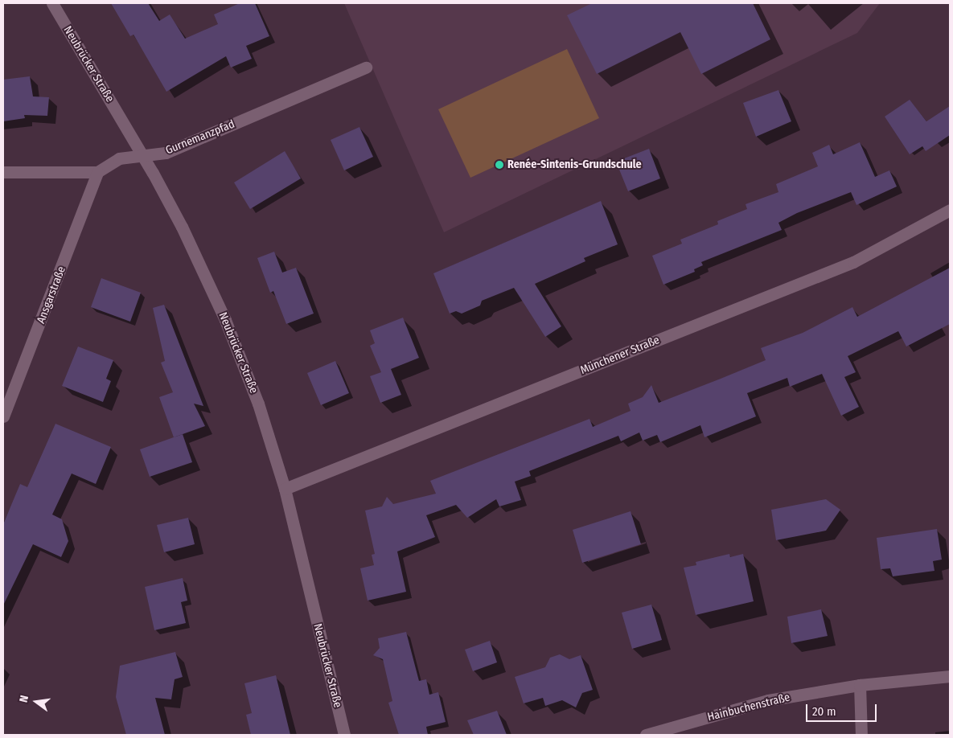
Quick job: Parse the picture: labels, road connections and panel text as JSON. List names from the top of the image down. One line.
{"streets":{"street":["Neubrücker Straße","Gurnemanzpfad","Ansgarstraße","Münchener Straße","Hainbuchenstraße"]},"crossings":[["Neubrücker Straße","Gurnemanzpfad"],["Neubrücker Straße","Münchener Straße"],["Gurnemanzpfad","Ansgarstraße"]],"places":["Renée-Sintenis-Grundschule"],"scale_bar":"20 m","north":"left"}
